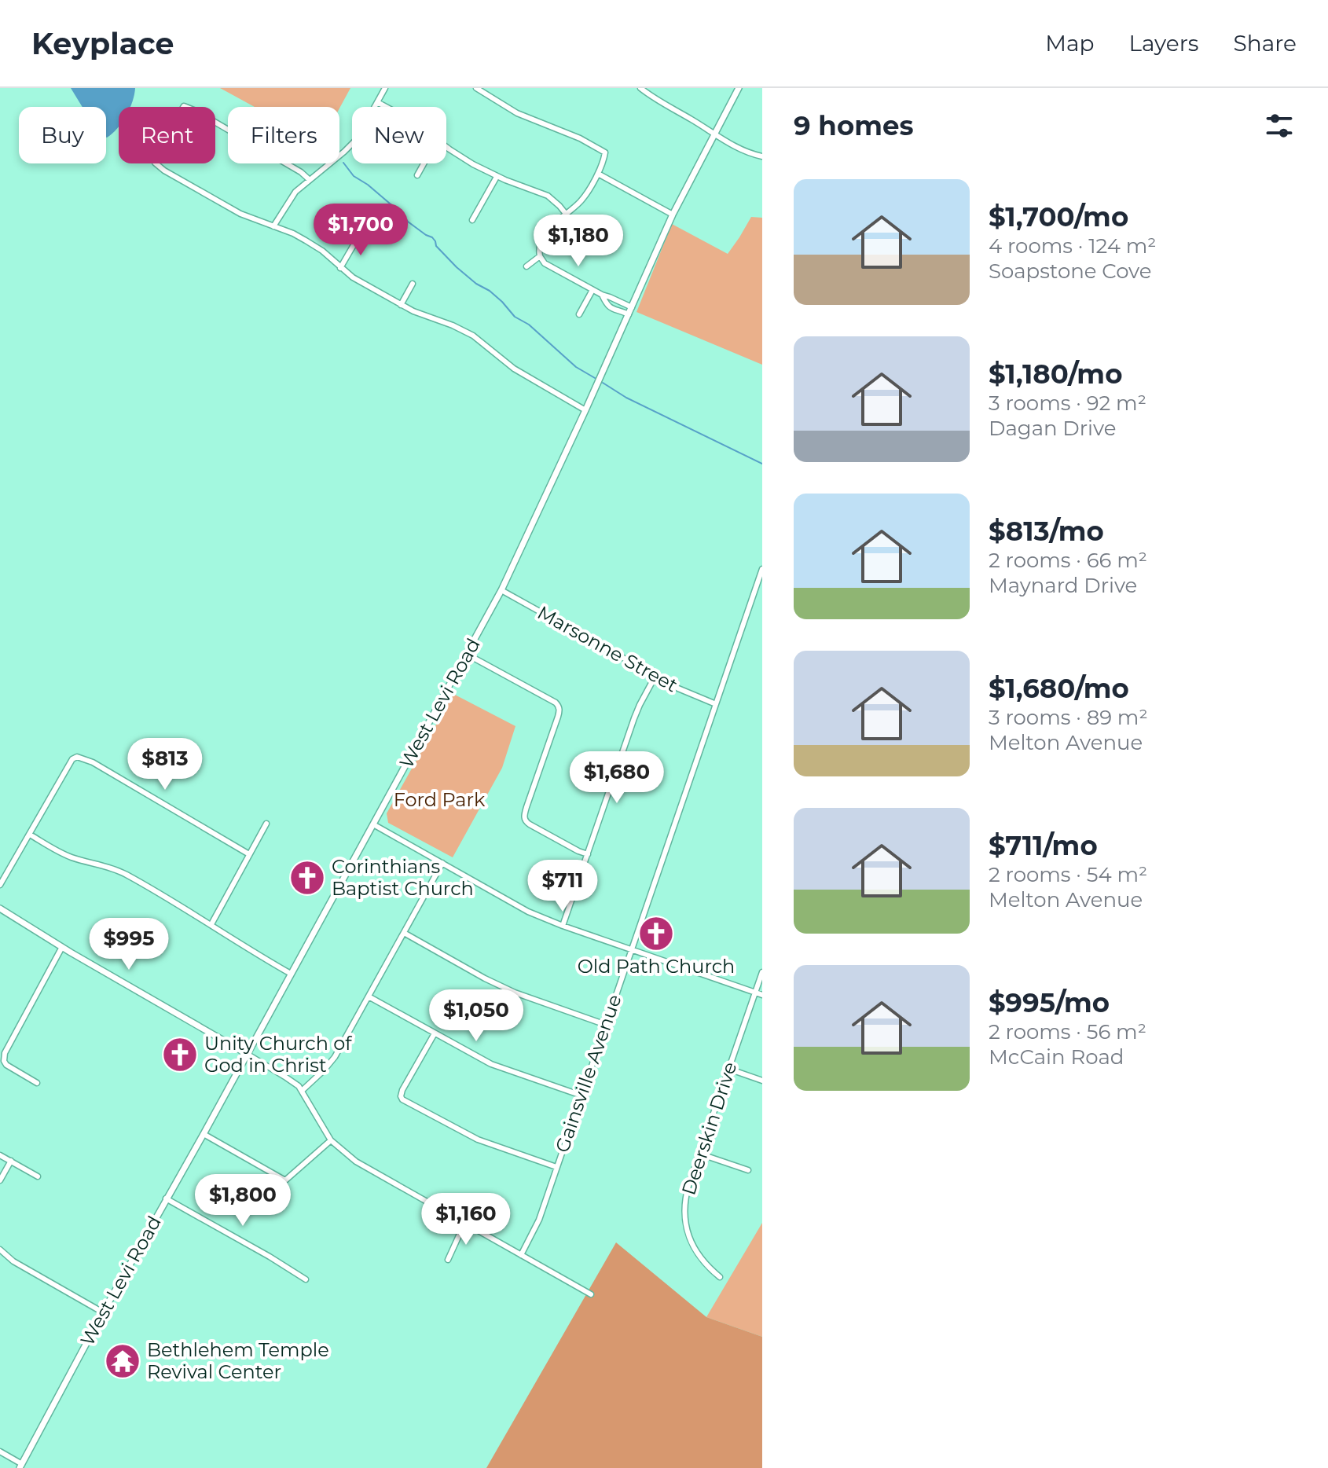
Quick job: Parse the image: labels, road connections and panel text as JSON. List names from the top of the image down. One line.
{"streets":{"street":["Marsonne Street","West Levi Road","Gainsville Avenue","Deerskin Drive"]},"crossings":[["Marsonne Street","West Levi Road"],["Marsonne Street","Gainsville Avenue"]],"parks":["Ford Park"],"places":{"church":["Corinthians Baptist Church","Old Path Church","Unity Church of God in Christ"],"temple":["Bethlehem Temple Revival Center"]},"page":{"header":"Keyplace","nav":["Map","Layers","Share"],"heading":"9 homes","chip":["Buy","Rent","Filters","New"],"list":[{"name":"$1,700/mo","note":"4 rooms · 124 m² · Soapstone Cove"},{"name":"$1,180/mo","note":"3 rooms · 92 m² · Dagan Drive"},{"name":"$813/mo","note":"2 rooms · 66 m² · Maynard Drive"},{"name":"$1,680/mo","note":"3 rooms · 89 m² · Melton Avenue"},{"name":"$711/mo","note":"2 rooms · 54 m² · Melton Avenue"},{"name":"$995/mo","note":"2 rooms · 56 m² · McCain Road"}],"price":["$1,700","$1,180","$813","$1,680","$711","$995","$1,050","$1,800","$1,160"]}}
